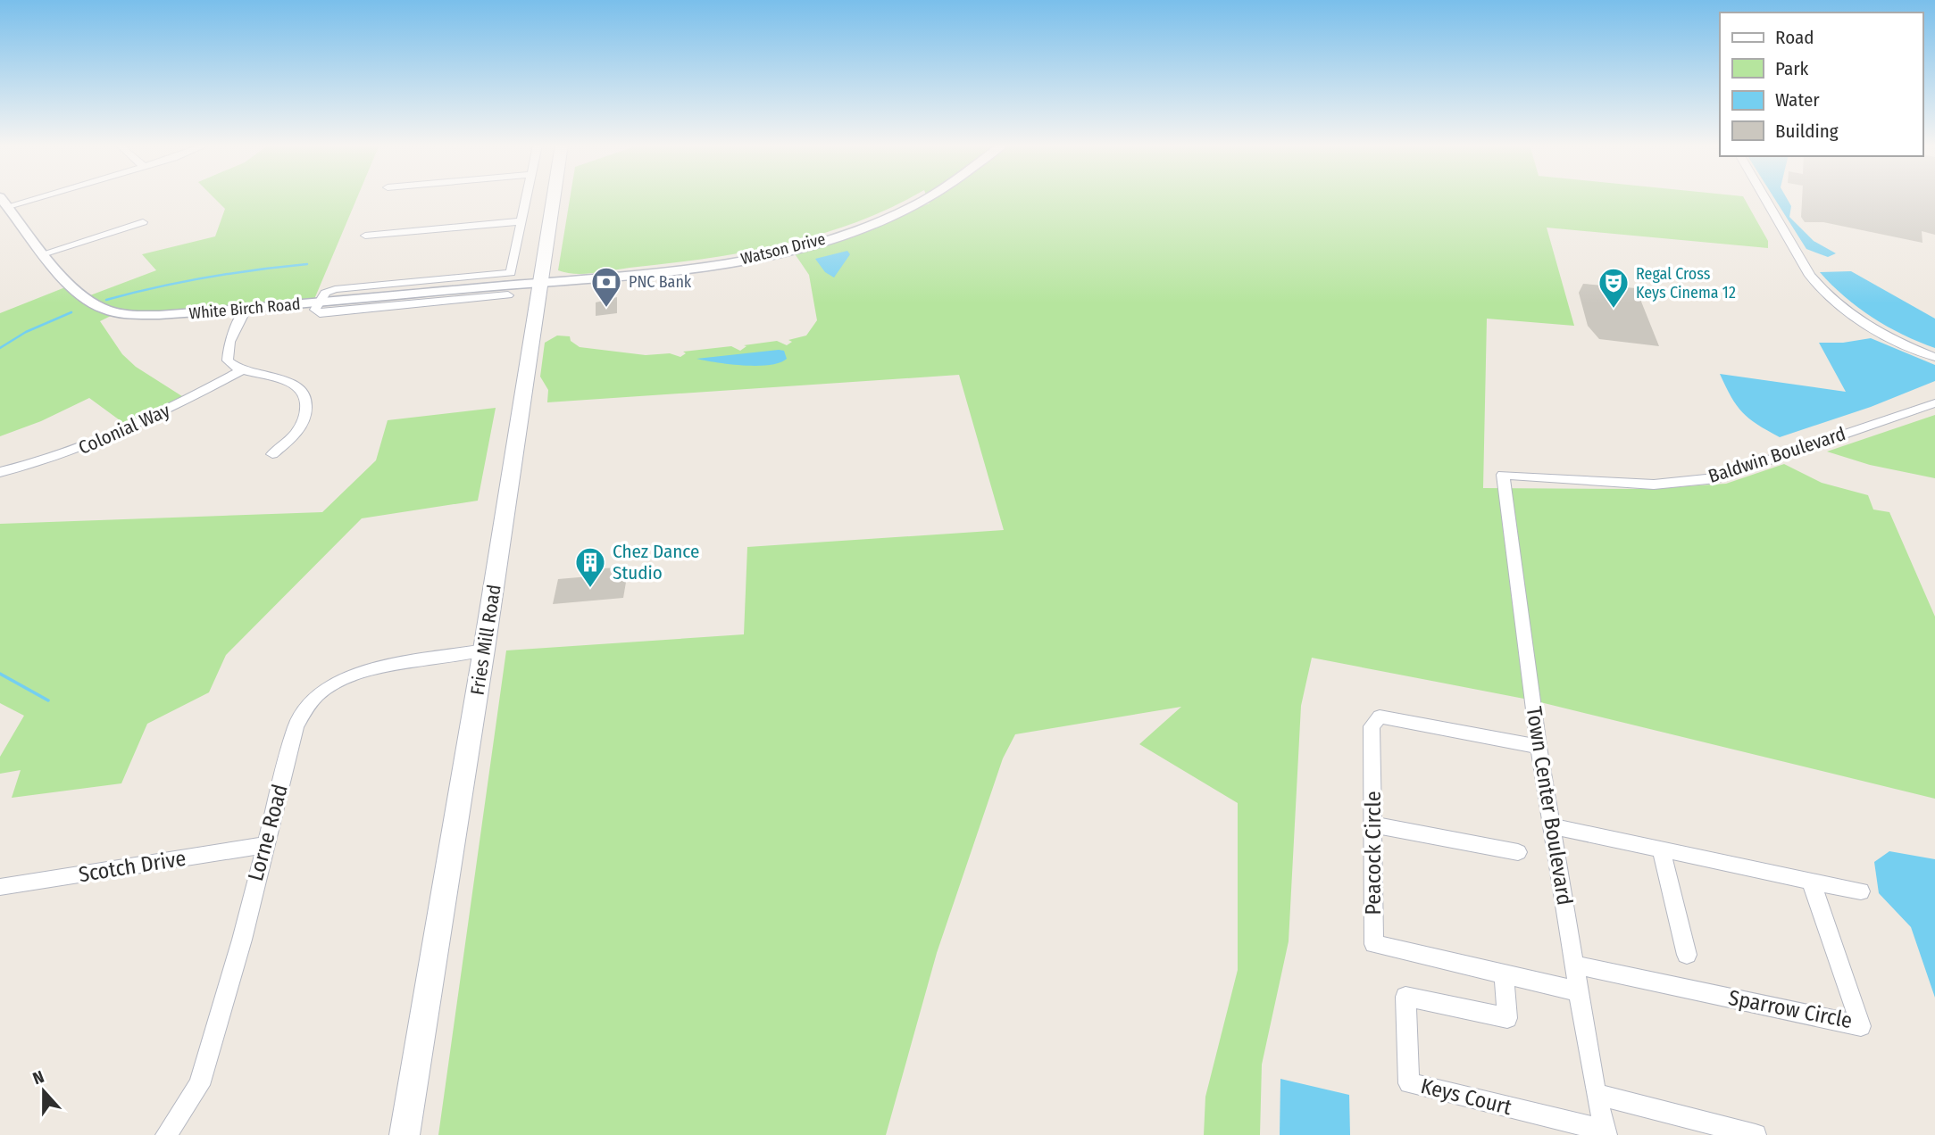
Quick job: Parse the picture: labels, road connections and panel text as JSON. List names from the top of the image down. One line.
{"streets":{"main road":["Fries Mill Road"],"street":["Watson Drive","White Birch Road","Colonial Way","Baldwin Boulevard","Town Center Boulevard","Lorne Road","Peacock Circle","Scotch Drive","Sparrow Circle","Keys Court"]},"crossings":[["Watson Drive","White Birch Road"],["Watson Drive","Fries Mill Road"],["White Birch Road","Fries Mill Road"],["Baldwin Boulevard","Town Center Boulevard"],["Fries Mill Road","Lorne Road"],["Town Center Boulevard","Peacock Circle"],["Town Center Boulevard","Sparrow Circle"],["Town Center Boulevard","Keys Court"],["Lorne Road","Scotch Drive"],["Peacock Circle","Keys Court"]],"places":{"bank":["PNC Bank"],"theatre":["Regal Cross Keys Cinema 12"],"building":["Chez Dance Studio"]},"legend":["Road","Park","Water","Building"],"north":"top"}
